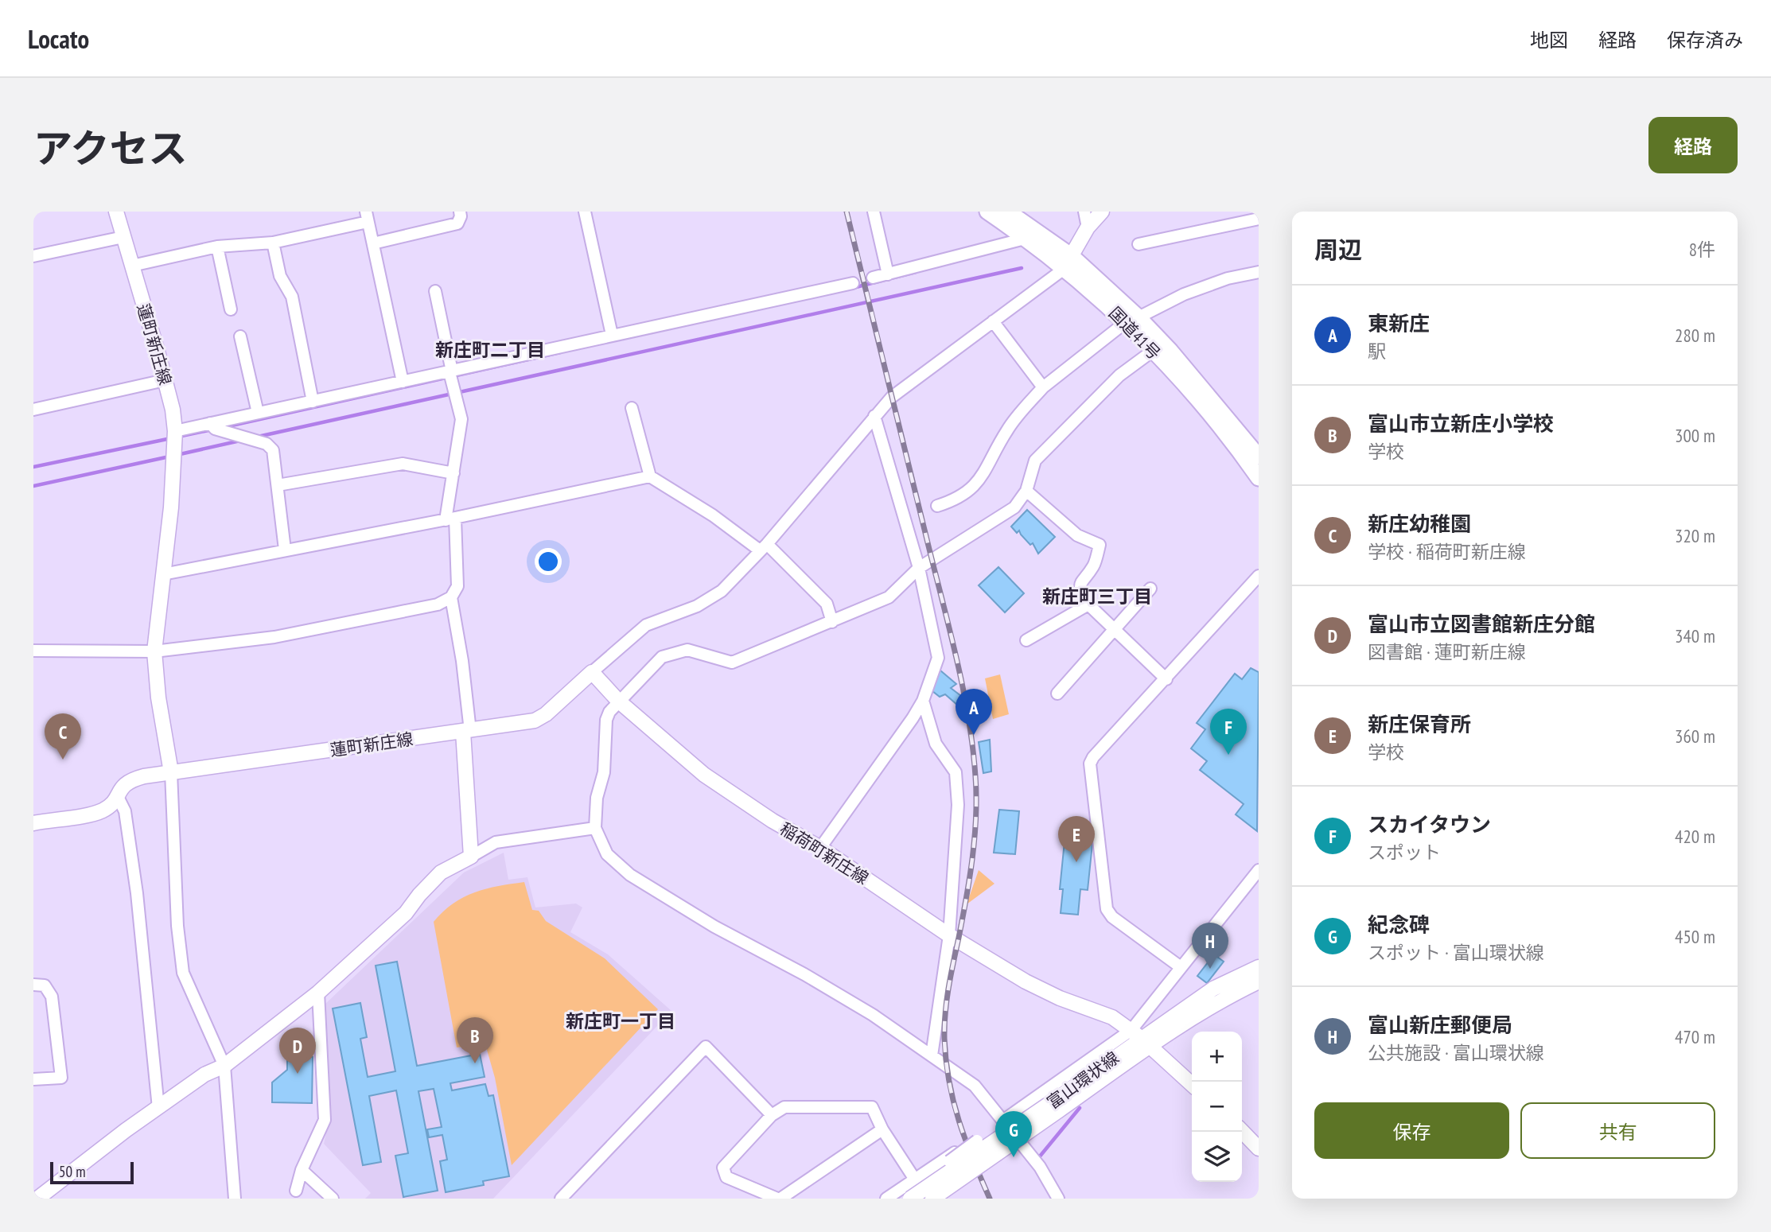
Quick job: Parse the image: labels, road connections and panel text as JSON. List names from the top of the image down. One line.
{"streets":{"highway":["国道41号"],"main road":["蓮町新庄線","稲荷町新庄線","富山環状線"]},"crossings":[["稲荷町新庄線","富山環状線"]],"districts":["新庄町二丁目","新庄町三丁目","新庄町一丁目"],"scale_bar":"50 m","page":{"header":"Locato","nav":["地図","経路","保存済み"],"title":"アクセス","buttons":["経路",["保存","共有"]],"heading":["周辺","8件"],"list":[{"mark":"A","name":"東新庄","note":"駅","value":"280 m"},{"mark":"B","name":"富山市立新庄小学校","note":"学校","value":"300 m"},{"mark":"C","name":"新庄幼稚園","note":"学校 · 稲荷町新庄線","value":"320 m"},{"mark":"D","name":"富山市立図書館新庄分館","note":"図書館 · 蓮町新庄線","value":"340 m"},{"mark":"E","name":"新庄保育所","note":"学校","value":"360 m"},{"mark":"F","name":"スカイタウン","note":"スポット","value":"420 m"},{"mark":"G","name":"紀念碑","note":"スポット · 富山環状線","value":"450 m"},{"mark":"H","name":"富山新庄郵便局","note":"公共施設 · 富山環状線","value":"470 m"}],"pins":["A","F","C","E","H","B","D","G"],"map_buttons":["+","−"],"scale":"50 m"}}
